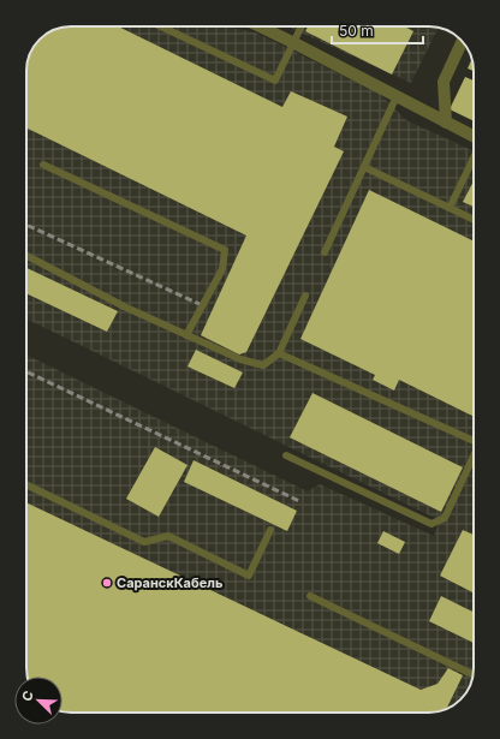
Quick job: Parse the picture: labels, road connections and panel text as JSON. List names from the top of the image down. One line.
{"places":["СаранскКабель"],"scale_bar":"50 m","north":"top left"}
